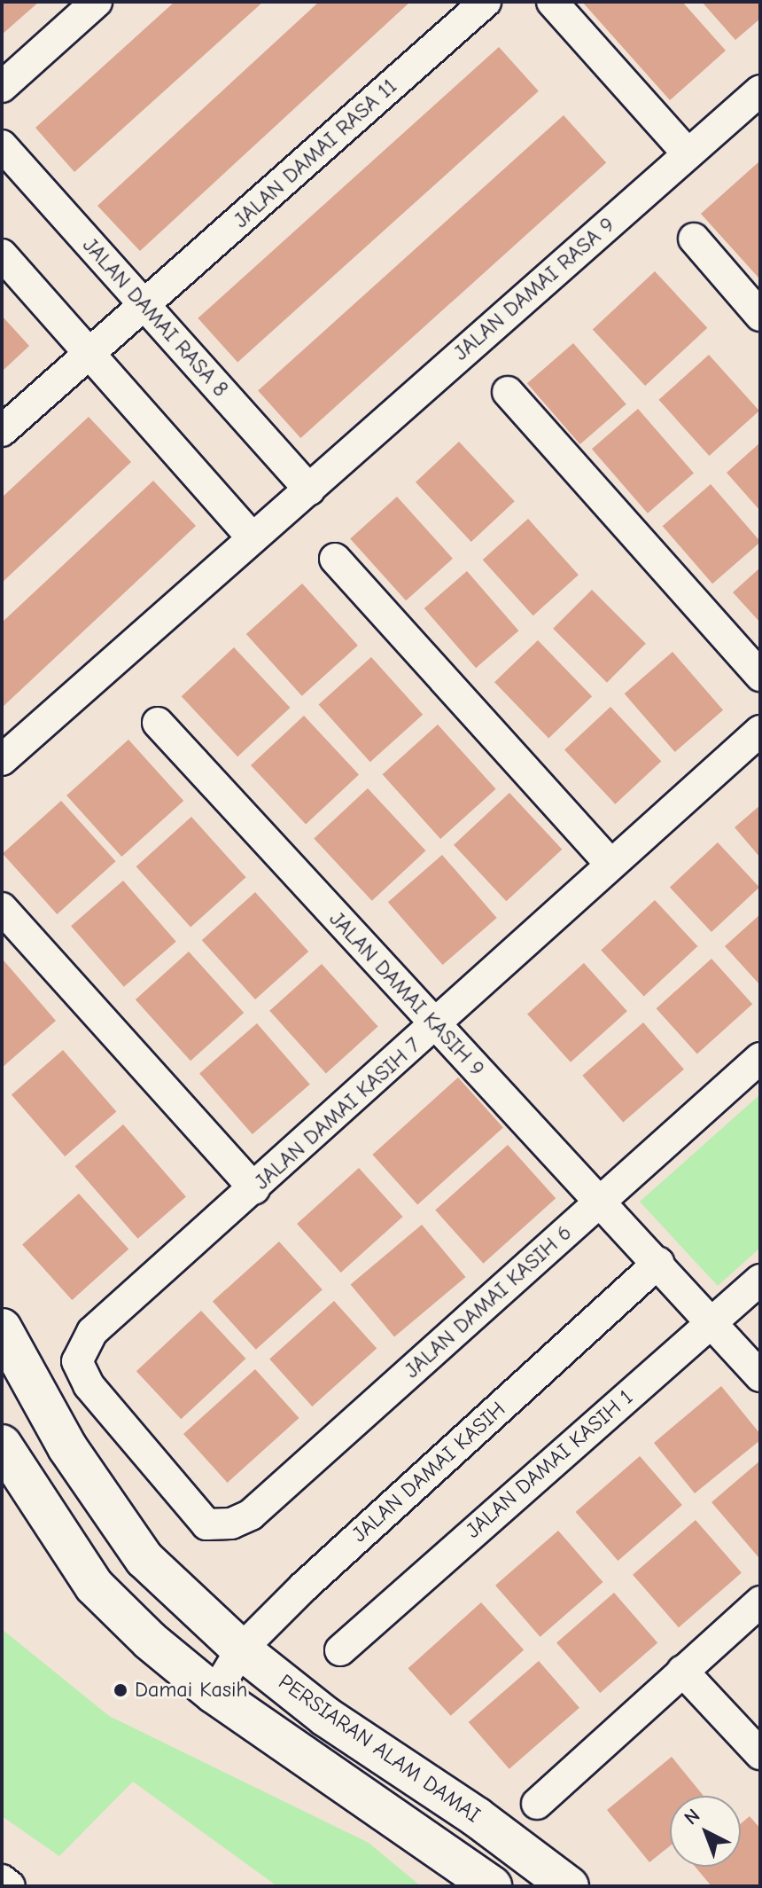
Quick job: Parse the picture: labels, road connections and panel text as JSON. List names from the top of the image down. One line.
{"streets":{"street":["JALAN DAMAI RASA 11","JALAN DAMAI RASA 9","JALAN DAMAI RASA 8","JALAN DAMAI KASIH 9","JALAN DAMAI KASIH 7","JALAN DAMAI KASIH 6","JALAN DAMAI KASIH 1","JALAN DAMAI KASIH","PERSIARAN ALAM DAMAI"]},"crossings":[["JALAN DAMAI RASA 11","JALAN DAMAI RASA 8"],["JALAN DAMAI RASA 9","JALAN DAMAI RASA 8"],["JALAN DAMAI KASIH 9","JALAN DAMAI KASIH 7"],["JALAN DAMAI KASIH 9","JALAN DAMAI KASIH 6"],["JALAN DAMAI KASIH 9","JALAN DAMAI KASIH 1"],["JALAN DAMAI KASIH 9","JALAN DAMAI KASIH"],["JALAN DAMAI KASIH 7","JALAN DAMAI KASIH 6"],["JALAN DAMAI KASIH","PERSIARAN ALAM DAMAI"]],"places":["Damai Kasih"],"north":"top left"}
